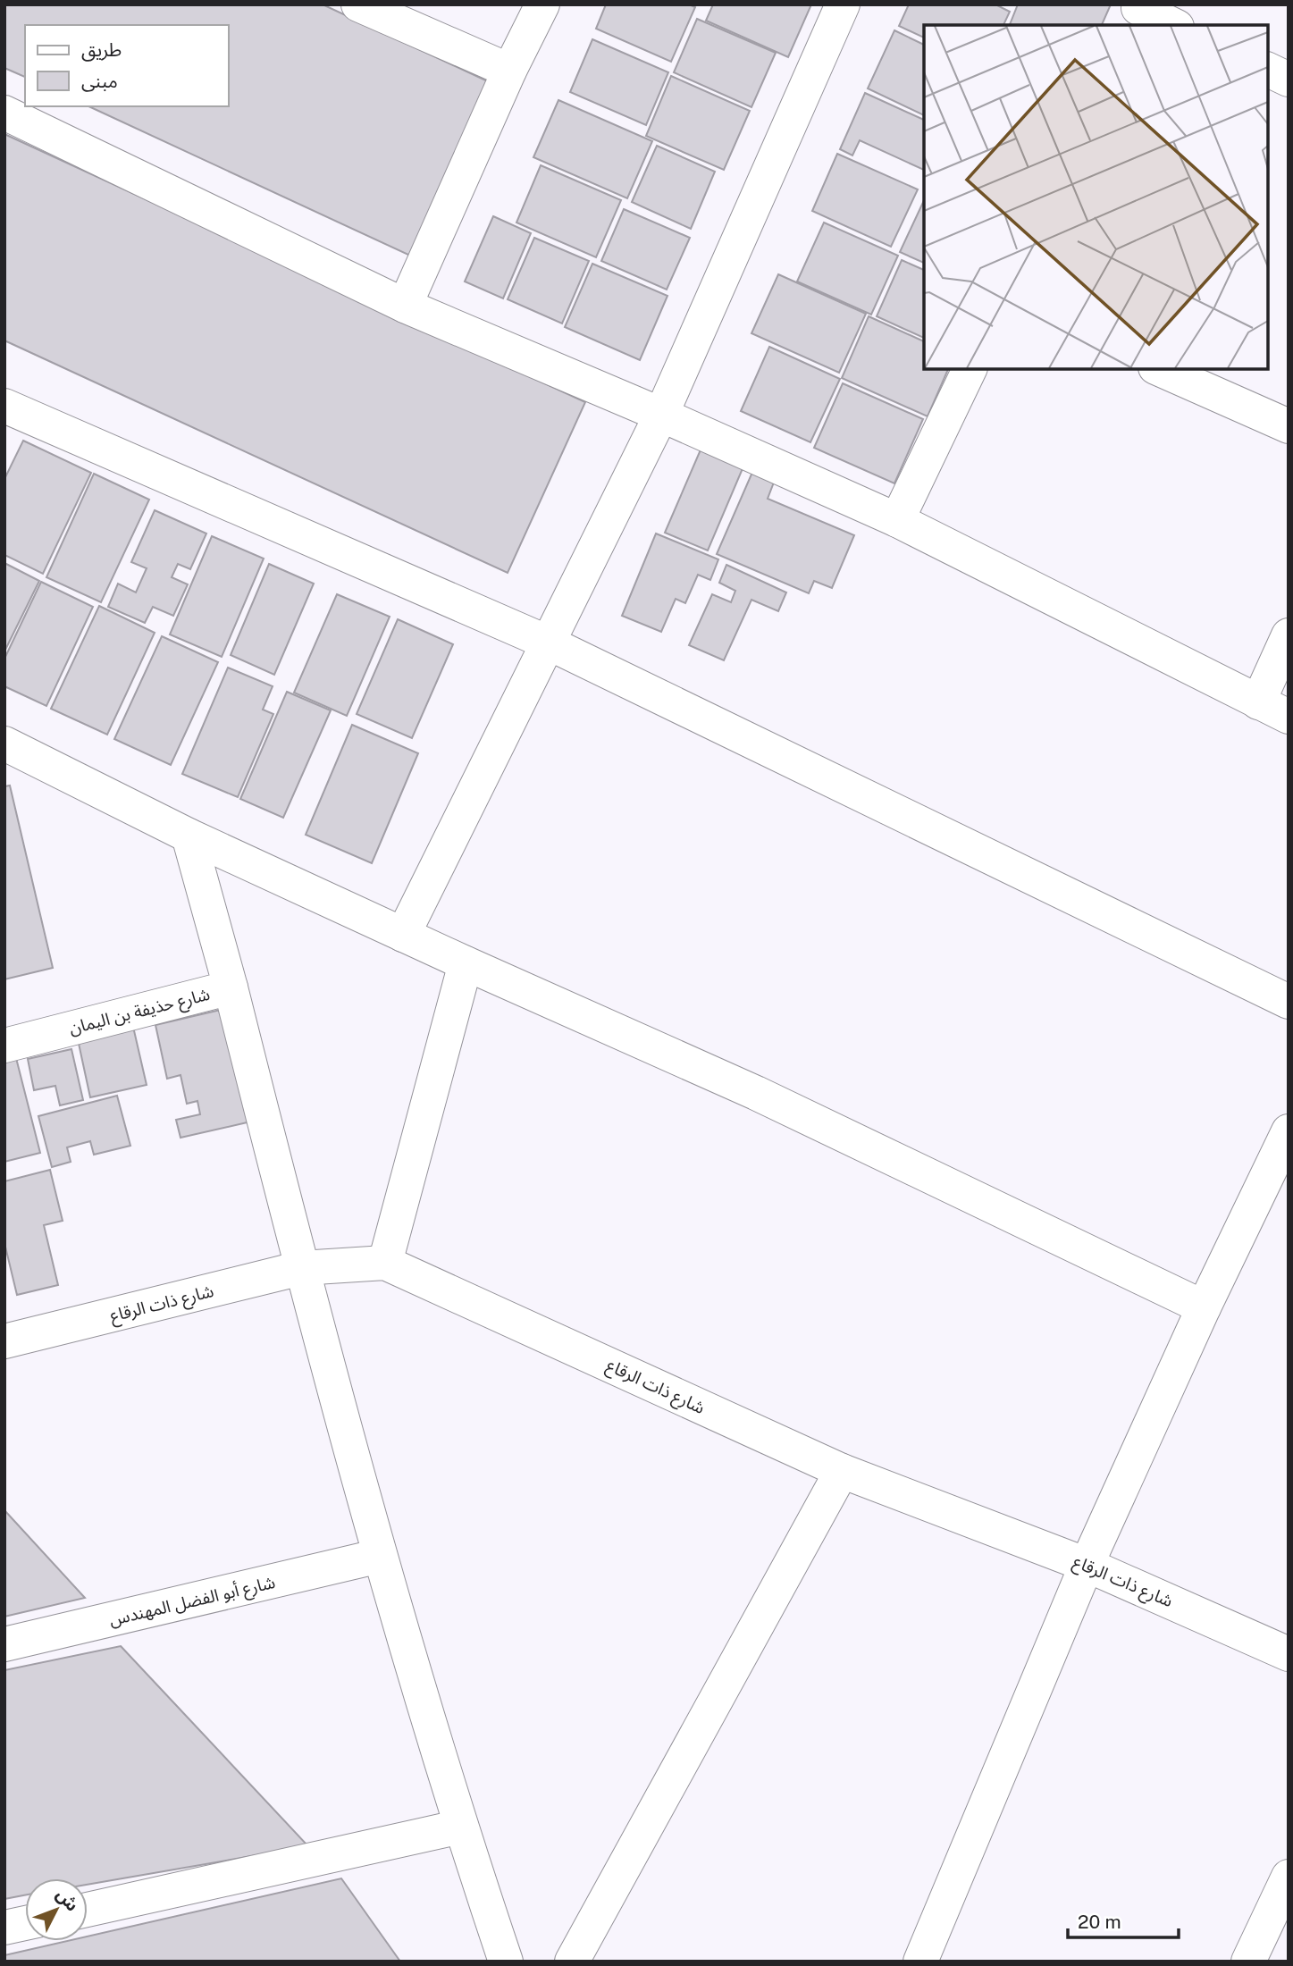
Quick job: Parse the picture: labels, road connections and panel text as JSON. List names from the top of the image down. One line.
{"streets":{"street":["شارع حذيفة بن اليمان","شارع ذات الرقاع","شارع أبو الفضل المهندس"]},"legend":["طريق","مبنى"],"scale_bar":"20 m","north":"top right"}
